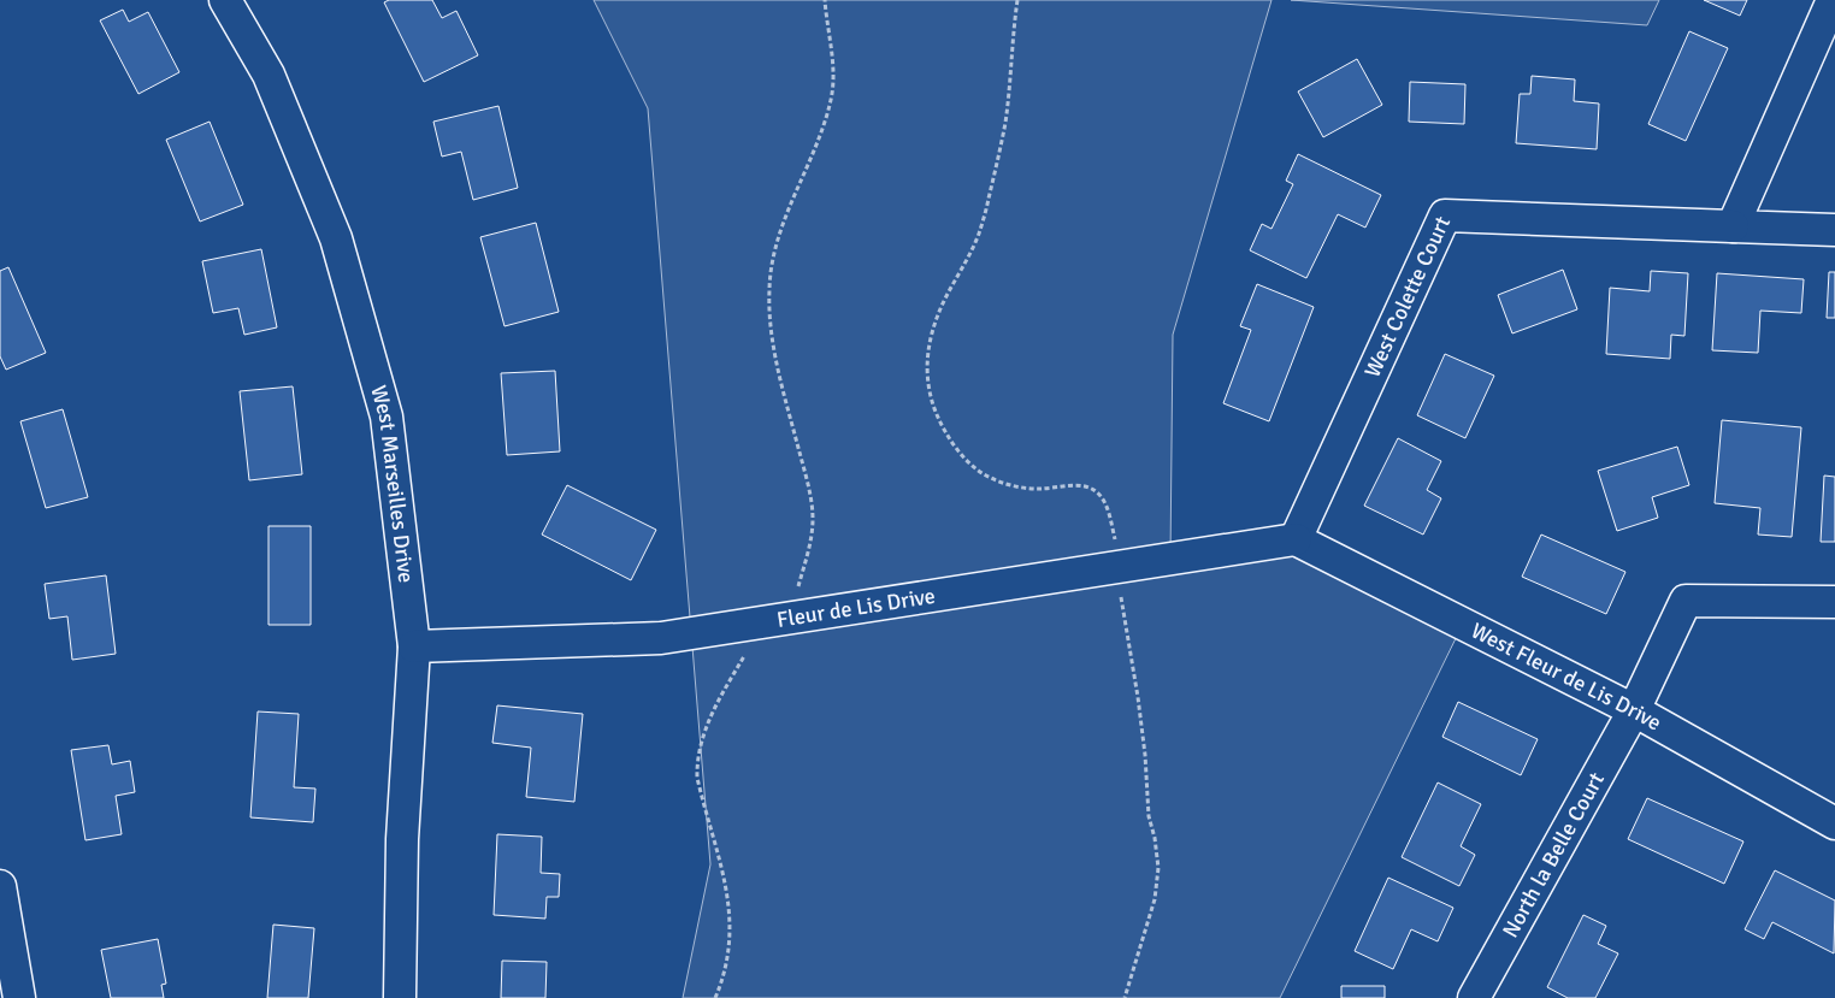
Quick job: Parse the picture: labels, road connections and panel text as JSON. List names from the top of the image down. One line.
{"streets":{"street":["West Colette Court","West Marseilles Drive","Fleur de Lis Drive","West Fleur de Lis Drive","North la Belle Court"]},"crossings":[["West Colette Court","Fleur de Lis Drive"],["West Colette Court","West Fleur de Lis Drive"],["West Marseilles Drive","Fleur de Lis Drive"],["Fleur de Lis Drive","West Fleur de Lis Drive"],["West Fleur de Lis Drive","North la Belle Court"]]}
